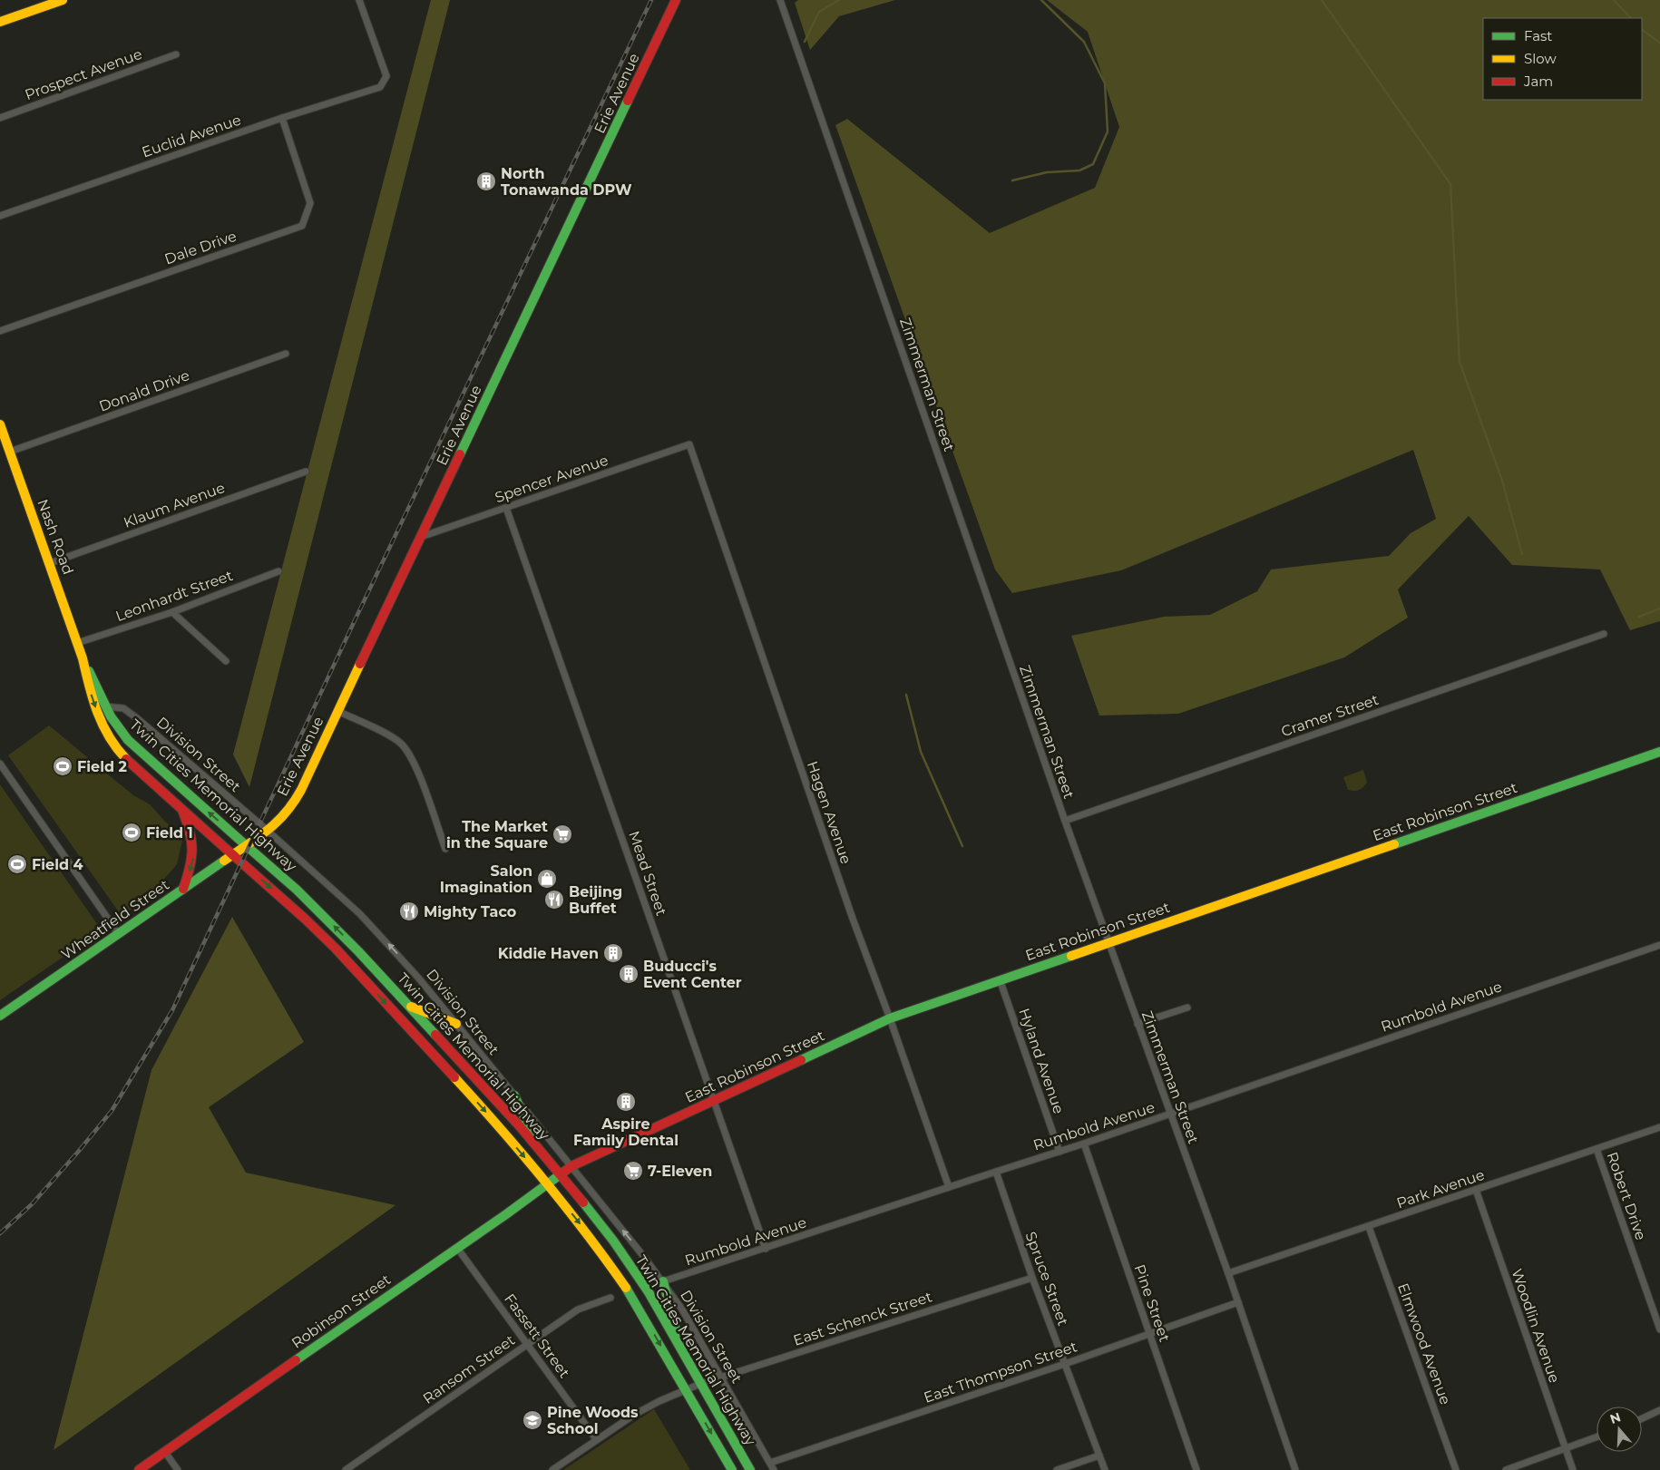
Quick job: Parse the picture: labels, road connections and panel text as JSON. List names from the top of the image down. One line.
{"streets":{"main road":["Erie Avenue","Nash Road","Twin Cities Memorial Highway","East Robinson Street","Wheatfield Street","Robinson Street"],"street":["Prospect Avenue","Euclid Avenue","Dale Drive","Zimmerman Street","Donald Drive","Spencer Avenue","Klaum Avenue","Leonhardt Street","Cramer Street","Division Street","Hagen Avenue","Mead Street","Rumbold Avenue","Hyland Avenue","Park Avenue","Robert Drive","Spruce Street","Pine Street","East Schenck Street","Woodlin Avenue","Fassett Street","Elmwood Avenue","Ransom Street","East Thompson Street"]},"crossings":[["Erie Avenue","Spencer Avenue"],["Erie Avenue","Division Street"],["Erie Avenue","Twin Cities Memorial Highway"],["Erie Avenue","Wheatfield Street"],["Euclid Avenue","Dale Drive"],["Zimmerman Street","Cramer Street"],["Zimmerman Street","East Robinson Street"],["Zimmerman Street","Rumbold Avenue"],["Zimmerman Street","Park Avenue"],["Zimmerman Street","East Thompson Street"],["Donald Drive","Nash Road"],["Spencer Avenue","Hagen Avenue"],["Spencer Avenue","Mead Street"],["Klaum Avenue","Nash Road"],["Nash Road","Leonhardt Street"],["Nash Road","Twin Cities Memorial Highway"],["Division Street","Twin Cities Memorial Highway"],["Division Street","East Robinson Street"],["Division Street","Rumbold Avenue"],["Division Street","East Schenck Street"],["Division Street","East Thompson Street"],["Twin Cities Memorial Highway","East Robinson Street"],["Twin Cities Memorial Highway","Wheatfield Street"],["Twin Cities Memorial Highway","Robinson Street"],["Twin Cities Memorial Highway","East Schenck Street"],["East Robinson Street","Hagen Avenue"],["East Robinson Street","Mead Street"],["East Robinson Street","Hyland Avenue"],["East Robinson Street","Robinson Street"],["Hagen Avenue","Rumbold Avenue"],["Mead Street","Rumbold Avenue"],["Rumbold Avenue","Hyland Avenue"],["Rumbold Avenue","Spruce Street"],["Rumbold Avenue","Pine Street"],["Park Avenue","Robert Drive"],["Park Avenue","Woodlin Avenue"],["Park Avenue","Elmwood Avenue"],["Spruce Street","East Schenck Street"],["Spruce Street","East Thompson Street"],["Pine Street","East Thompson Street"],["Robinson Street","Fassett Street"],["East Schenck Street","Fassett Street"],["Fassett Street","Ransom Street"]],"one_way":["Division Street"],"places":{"building":["North Tonawanda DPW","Kiddie Haven","Buducci's Event Center","Aspire Family Dental"],"sports":["Field 2","Field 1","Field 4"],"supermarket":["The Market in the Square","7-Eleven"],"shop":["Salon Imagination"],"restaurant":["Beijing Buffet","Mighty Taco"],"school or university":["Pine Woods School"]},"legend":["Fast","Slow","Jam"],"north":"top"}
